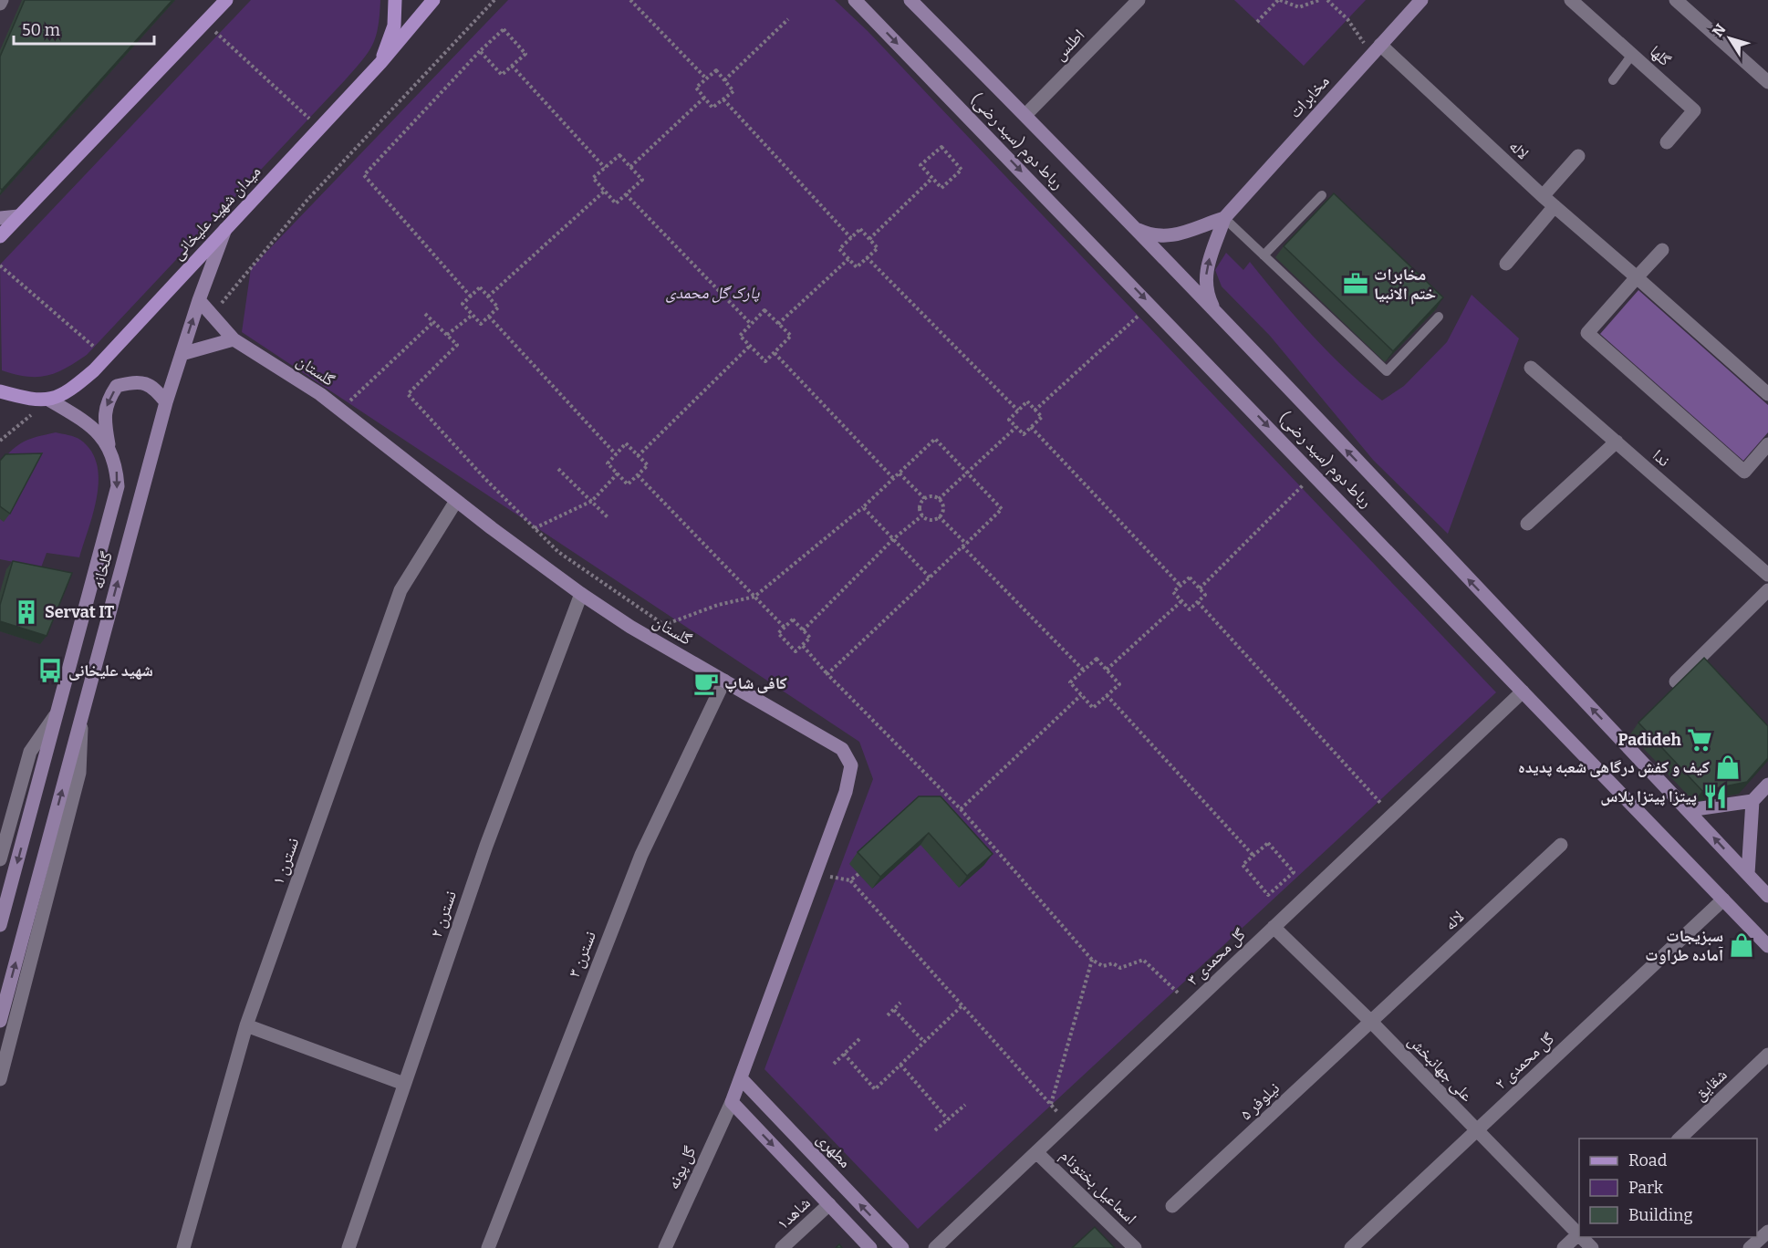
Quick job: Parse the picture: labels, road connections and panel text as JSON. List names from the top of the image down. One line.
{"streets":{"main road":["مخابرات","رباط دوم (سید رضی)","میدان شهید علیخانی","گلستان","گلخانه","مطهری"],"street":["اطلس","گلها","لاله","ندا","نسترن ۱","نسترن ۲","نسترن ۳","گل محمدی ۳","گل محمدی ۲","علی جهانبخش","شقایق","نیلوفر ۵","گل پونه","اسماعیل بختونام","شاهد۱"]},"crossings":[["اطلس","رباط دوم (سید رضی)"],["مخابرات","لاله"],["رباط دوم (سید رضی)","گل محمدی ۳"],["رباط دوم (سید رضی)","گل محمدی ۲"],["لاله","علی جهانبخش"],["لاله","نیلوفر ۵"],["میدان شهید علیخانی","گلخانه"],["گلستان","گلخانه"],["گلستان","نسترن ۱"],["گلستان","نسترن ۲"],["گلستان","نسترن ۳"],["گلستان","مطهری"],["گلستان","گل پونه"],["گل محمدی ۳","علی جهانبخش"],["گل محمدی ۳","اسماعیل بختونام"],["گل محمدی ۲","علی جهانبخش"],["علی جهانبخش","نیلوفر ۵"]],"parks":["پارک گل محمدی"],"places":{"office":["مخابرات ختم الانبیا"],"building":["Servat IT"],"bus stop":["شهید علیخانی"],"cafe":["کافی شاپ"],"supermarket":["Padideh"],"shop":["کیف و کفش درگاهی شعبه پدیده","سبزیجات آماده طراوت"],"restaurant":["پیتزا پیتزا پلاس"]},"legend":["Road","Park","Building"],"scale_bar":"50 m","north":"top left"}
